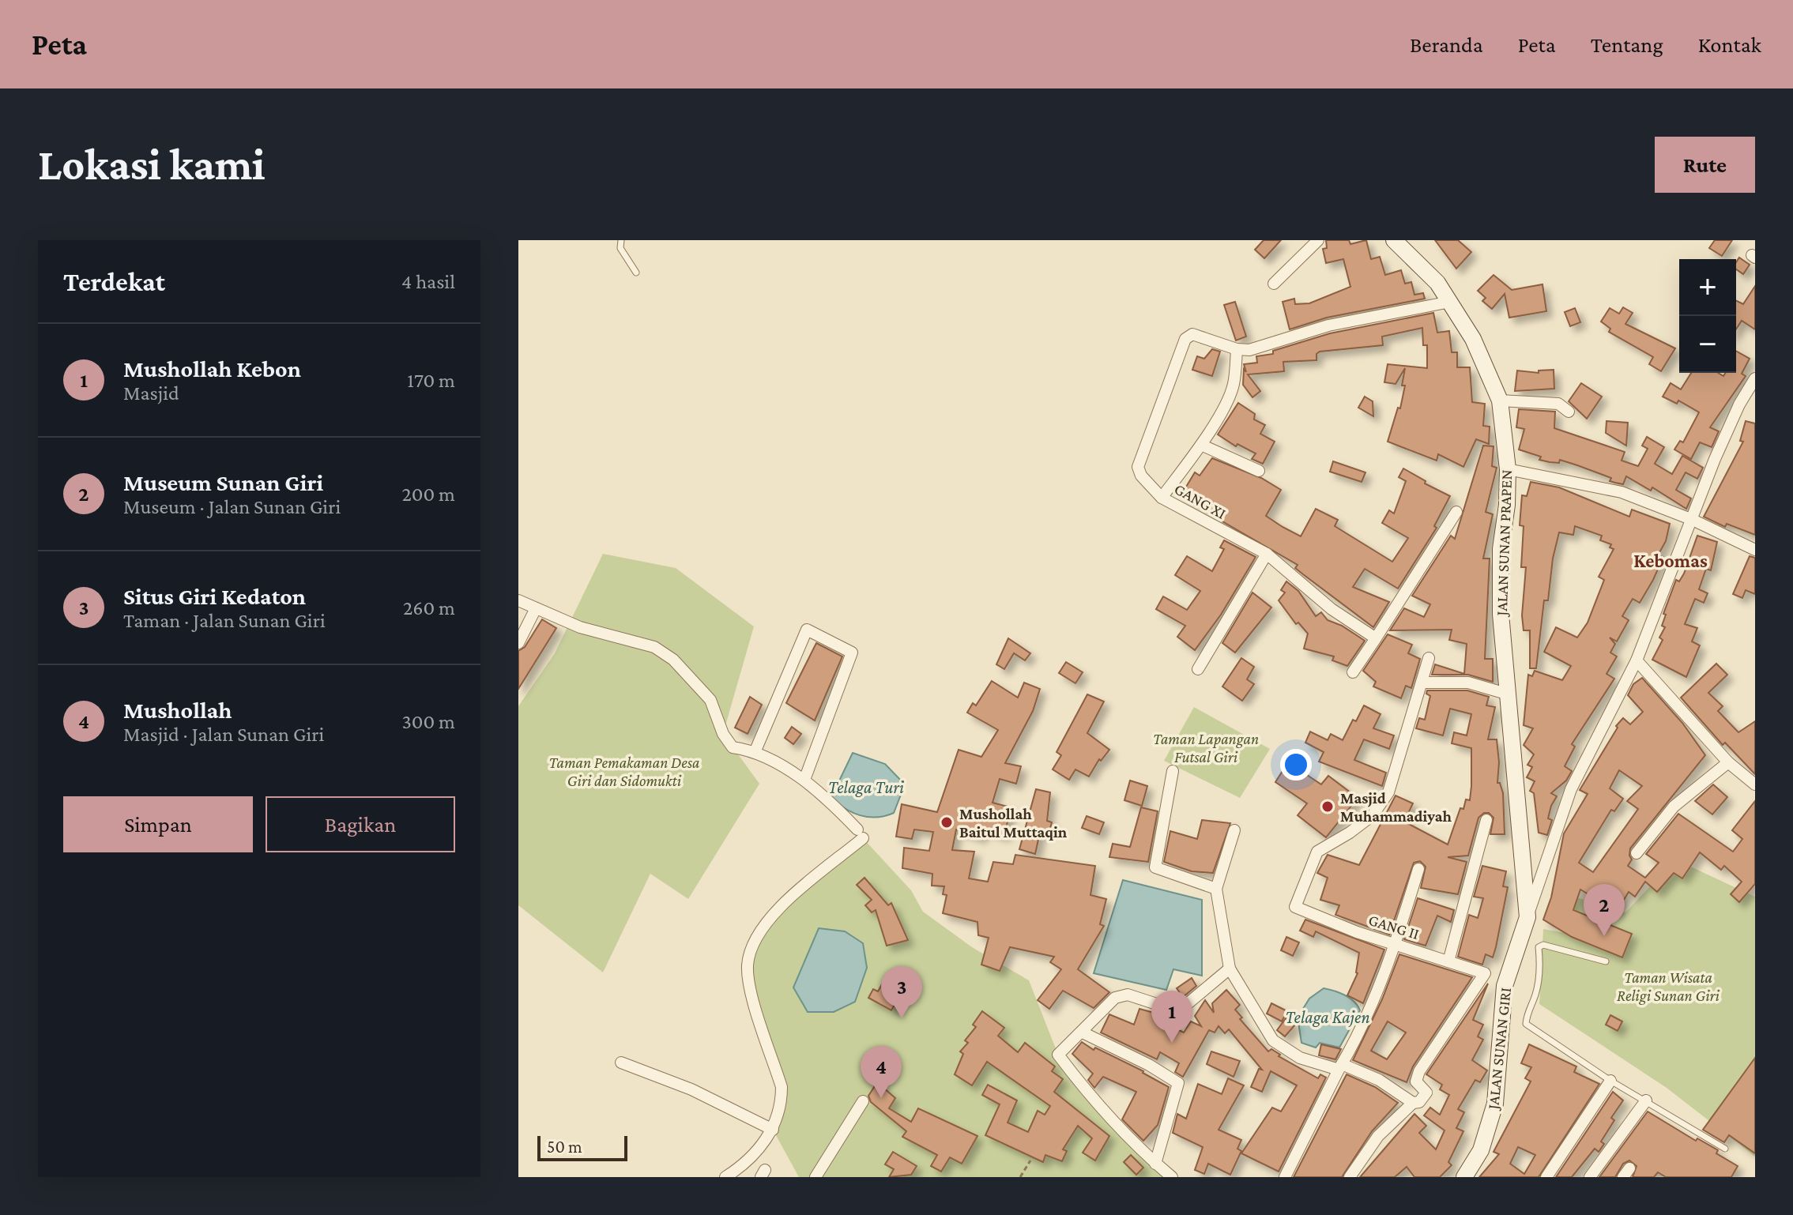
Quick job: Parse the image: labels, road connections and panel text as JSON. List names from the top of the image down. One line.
{"streets":{"main road":["JALAN SUNAN PRAPEN","JALAN SUNAN GIRI"],"street":["GANG XI","GANG II"]},"crossings":[["GANG XI","JALAN SUNAN PRAPEN"],["JALAN SUNAN PRAPEN","JALAN SUNAN GIRI"]],"districts":["Kebomas"],"water":["Telaga Turi","Telaga Kajen"],"parks":["Taman Lapangan Futsal Giri","Taman Pemakaman Desa Giri dan Sidomukti","Taman Wisata Religi Sunan Giri"],"places":["Masjid Muhammadiyah","Mushollah Baitul Muttaqin"],"scale_bar":"50 m","page":{"header":"Peta","nav":["Beranda","Peta","Tentang","Kontak"],"buttons":["Rute",["Simpan","Bagikan"]],"title":"Lokasi kami","heading":["Terdekat","4 hasil"],"map_buttons":["+","−"],"list":[{"mark":"1","name":"Mushollah Kebon","note":"Masjid","value":"170 m"},{"mark":"2","name":"Museum Sunan Giri","note":"Museum · Jalan Sunan Giri","value":"200 m"},{"mark":"3","name":"Situs Giri Kedaton","note":"Taman · Jalan Sunan Giri","value":"260 m"},{"mark":"4","name":"Mushollah","note":"Masjid · Jalan Sunan Giri","value":"300 m"}],"pins":["2","3","1","4"],"scale":"50 m"}}
